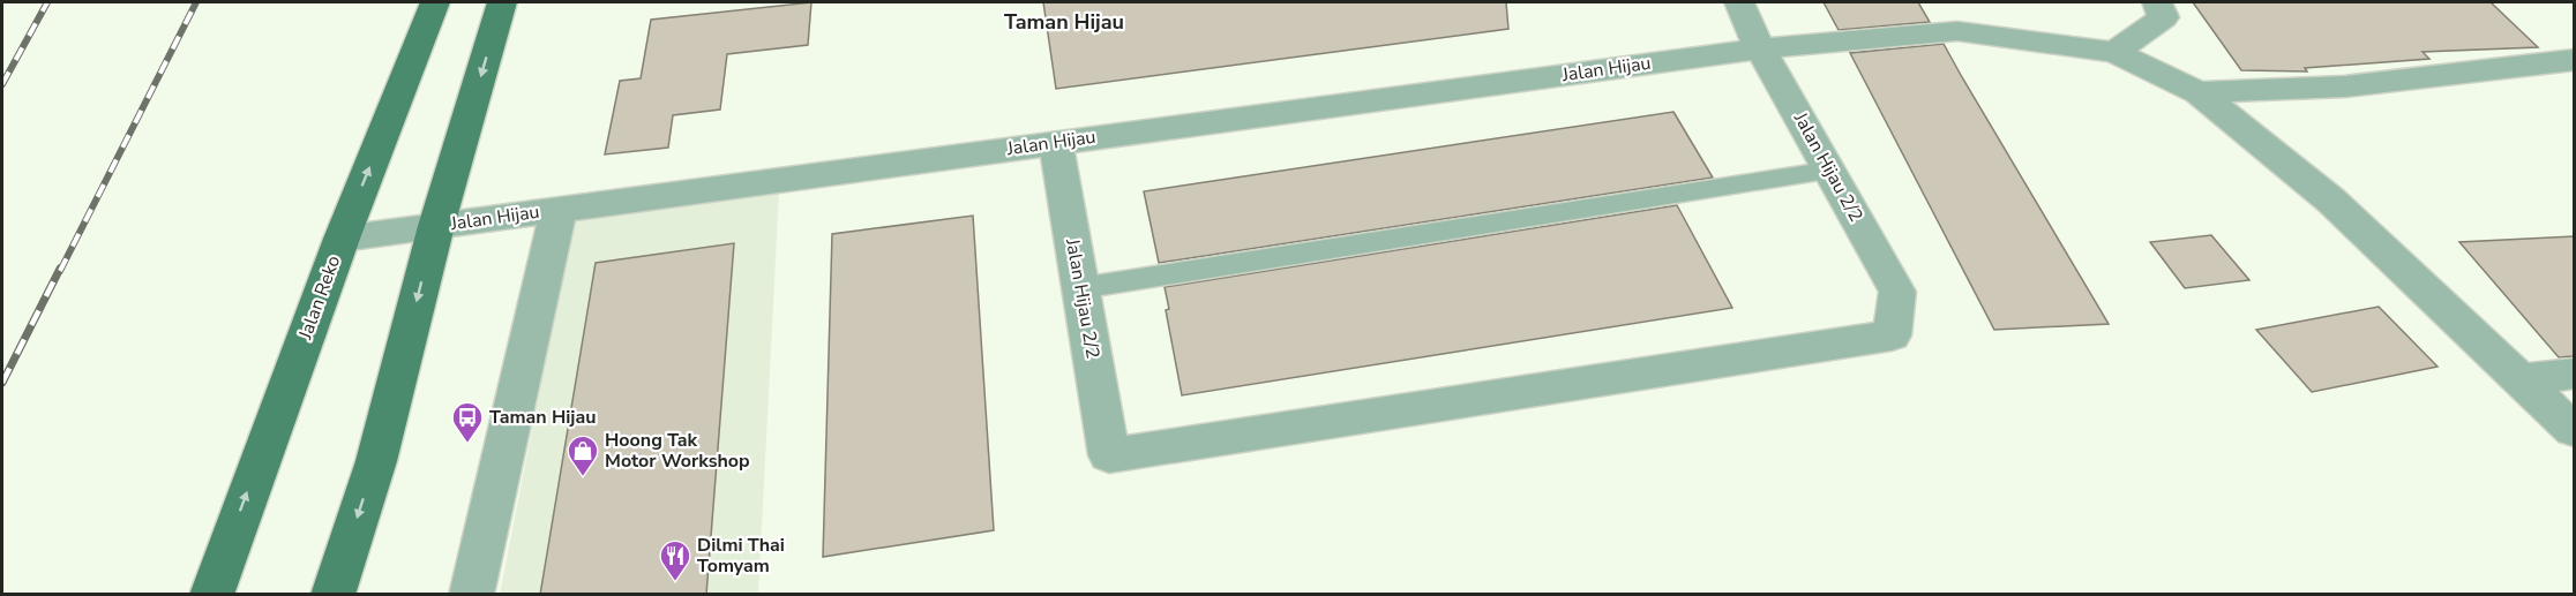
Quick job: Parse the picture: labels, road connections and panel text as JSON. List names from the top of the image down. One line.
{"streets":{"main road":["Jalan Reko"],"street":["Jalan Hijau","Jalan Hijau 2/2"]},"crossings":[["Jalan Hijau","Jalan Hijau 2/2"],["Jalan Hijau","Jalan Reko"]],"districts":["Taman Hijau"],"places":{"bus stop":["Taman Hijau"],"shop":["Hoong Tak Motor Workshop"],"restaurant":["Dilmi Thai Tomyam"]}}
